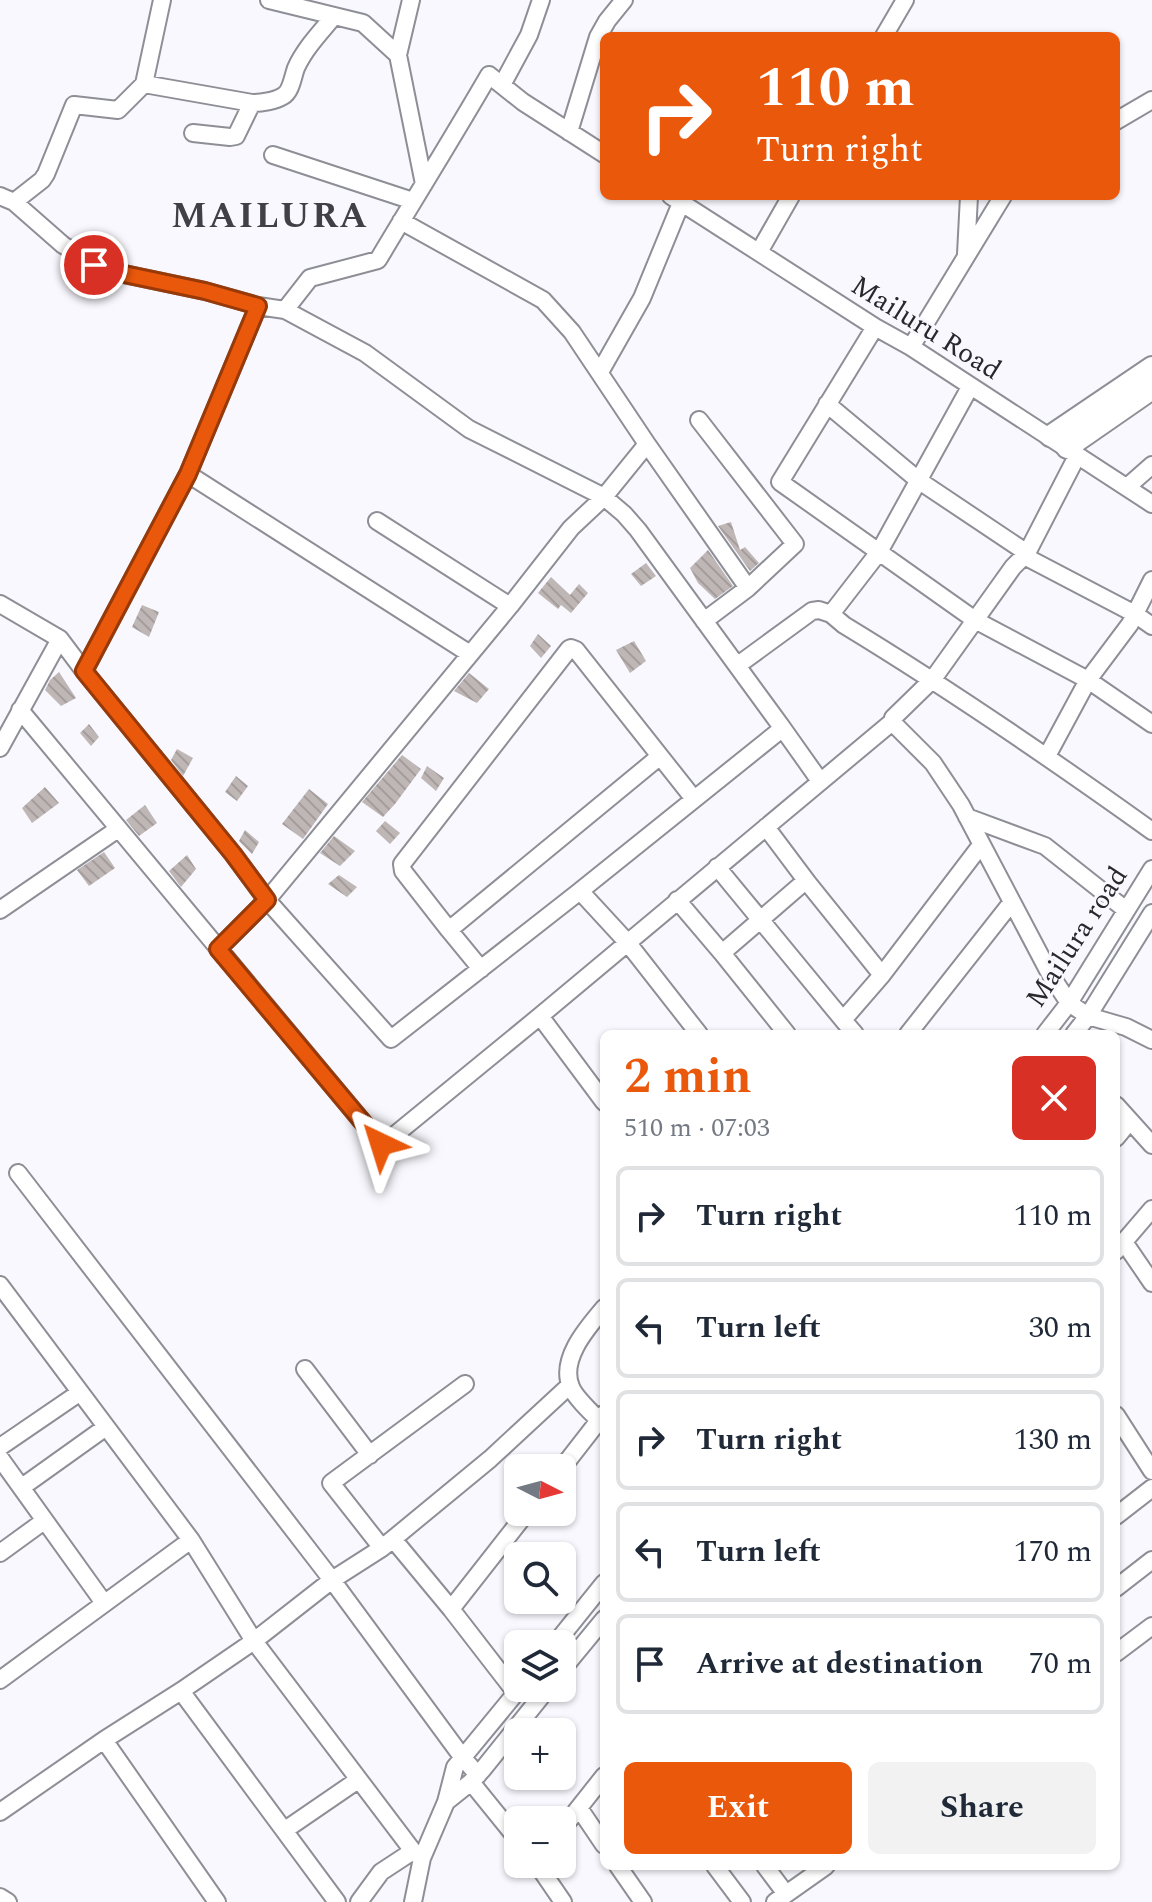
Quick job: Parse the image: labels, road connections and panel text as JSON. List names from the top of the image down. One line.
{"streets":{"street":["Mailuru Road","Mailura road"]},"districts":["MAILURA"],"north":"right","page":{"turn":["110 m","Turn right"],"heading":["2 min","510 m · 07:03"],"list":[{"name":"Turn right","value":"110 m"},{"name":"Turn left","value":"30 m"},{"name":"Turn right","value":"130 m"},{"name":"Turn left","value":"170 m"},{"name":"Arrive at destination","value":"70 m"}],"map_buttons":["+","−"],"buttons":["Exit","Share"]}}
